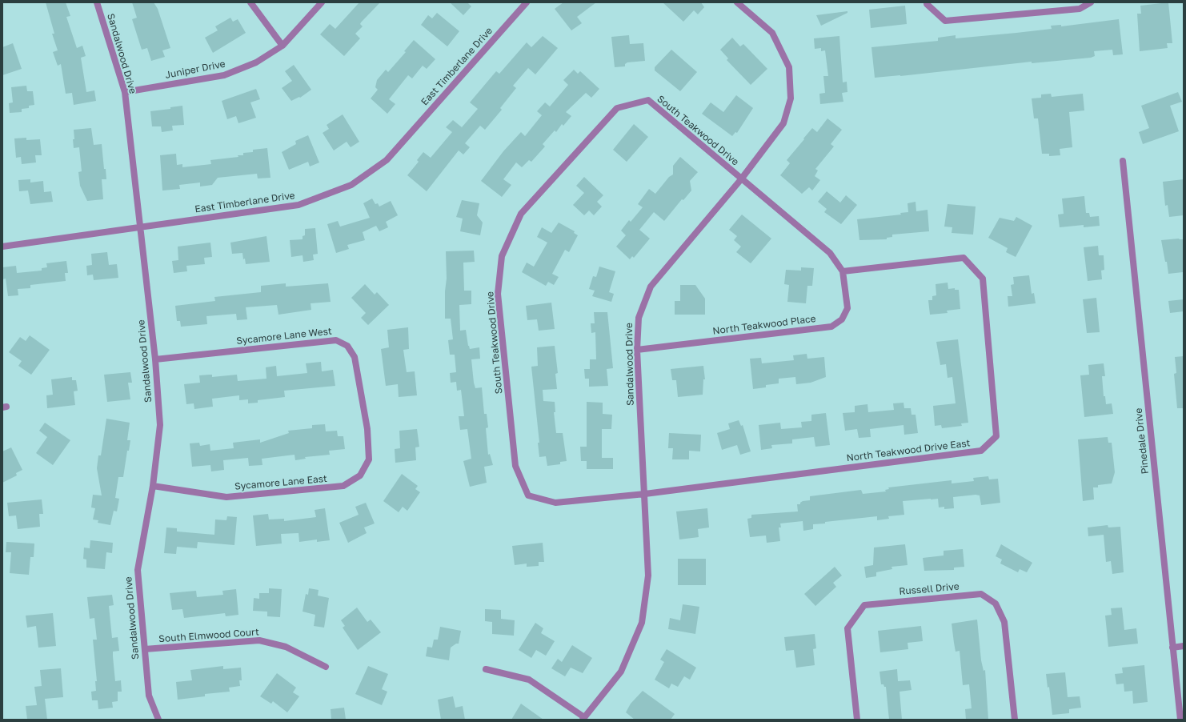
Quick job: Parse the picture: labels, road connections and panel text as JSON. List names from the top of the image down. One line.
{"streets":{"street":["Sandalwood Drive","East Timberlane Drive","Juniper Drive","South Teakwood Drive","North Teakwood Place","Sycamore Lane West","Pinedale Drive","North Teakwood Drive East","Sycamore Lane East","Russell Drive","South Elmwood Court"]},"crossings":[["Sandalwood Drive","East Timberlane Drive"],["Sandalwood Drive","Juniper Drive"],["Sandalwood Drive","South Teakwood Drive"],["Sandalwood Drive","North Teakwood Place"],["Sandalwood Drive","Sycamore Lane West"],["Sandalwood Drive","North Teakwood Drive East"],["Sandalwood Drive","Sycamore Lane East"],["Sandalwood Drive","South Elmwood Court"],["South Teakwood Drive","North Teakwood Drive East"],["North Teakwood Place","North Teakwood Drive East"],["Sycamore Lane West","Sycamore Lane East"]]}
